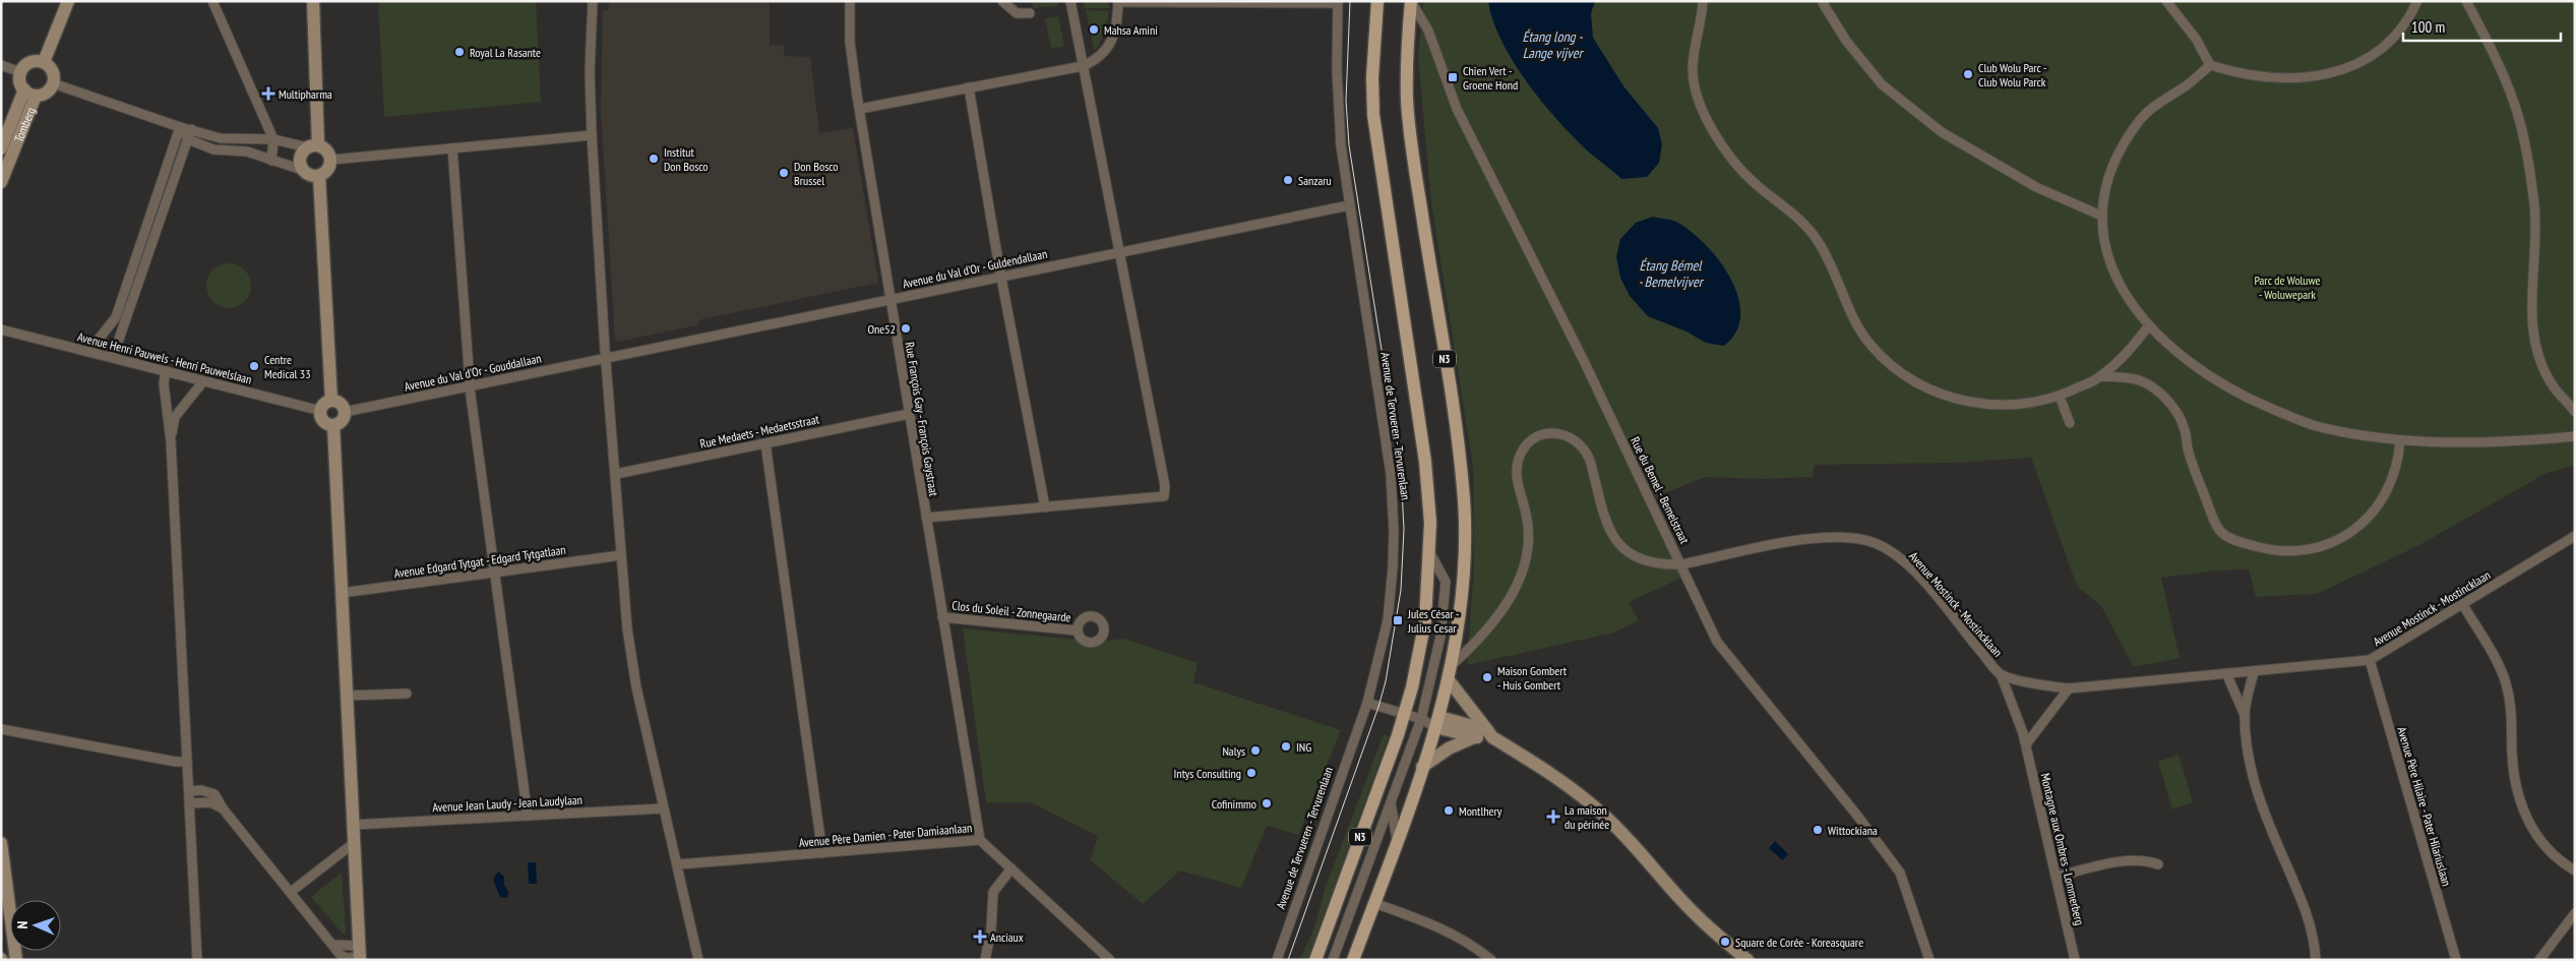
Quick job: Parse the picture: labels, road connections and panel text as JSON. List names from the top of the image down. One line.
{"streets":{"main road":["N3","Avenue de Tervueren - Tervurenlaan"],"street":["Tomberg","Avenue du Val d'Or - Guldendallaan","Avenue Henri Pauwels - Henri Pauwelslaan","Avenue du Val d'Or - Gouddallaan","Rue François Gay - François Gaystraat","Rue Medaets - Medaetsstraat","Rue du Bemel - Bemelstraat","Avenue Edgard Tytgat - Edgard Tytgatlaan","Avenue Mostinck - Mostincklaan","Clos du Soleil - Zonnegaarde","Avenue Jean Laudy - Jean Laudylaan","Avenue Père Hilaire - Pater Hilariuslaan","Avenue Père Damien - Pater Damiaanlaan","Montagne aux Ombres - Lommerberg"]},"crossings":[["Avenue du Val d'Or - Guldendallaan","Avenue du Val d'Or - Gouddallaan"],["Avenue du Val d'Or - Guldendallaan","Rue François Gay - François Gaystraat"],["Avenue du Val d'Or - Guldendallaan","Avenue de Tervueren - Tervurenlaan"],["Avenue Henri Pauwels - Henri Pauwelslaan","Avenue du Val d'Or - Gouddallaan"],["Rue François Gay - François Gaystraat","Rue Medaets - Medaetsstraat"],["Rue François Gay - François Gaystraat","Clos du Soleil - Zonnegaarde"],["Rue François Gay - François Gaystraat","Avenue Père Damien - Pater Damiaanlaan"],["Avenue de Tervueren - Tervurenlaan","Rue du Bemel - Bemelstraat"],["Avenue de Tervueren - Tervurenlaan","Avenue Mostinck - Mostincklaan"],["Rue du Bemel - Bemelstraat","Avenue Mostinck - Mostincklaan"],["Avenue Mostinck - Mostincklaan","Avenue Père Hilaire - Pater Hilariuslaan"],["Avenue Mostinck - Mostincklaan","Montagne aux Ombres - Lommerberg"]],"water":["Étang long - Lange vijver","Étang Bémel - Bemelvijver"],"parks":["Parc de Woluwe - Woluwepark"],"places":{"other":["Mahsa Amini","Royal La Rasante","Club Wolu Parc - Club Wolu Parck","Institut Don Bosco","Don Bosco Brussel","Sanzaru","One52","Centre Medical 33","Maison Gombert - Huis Gombert","ING","Nalys","Intys Consulting","Cofinimmo","Montlhery","Wittockiana","Square de Corée - Koreasquare"],"transit":["Chien Vert - Groene Hond","Jules César - Julius Cesar"],"health":["Multipharma","La maison du périnée","Anciaux"]},"scale_bar":"100 m","north":"left"}
